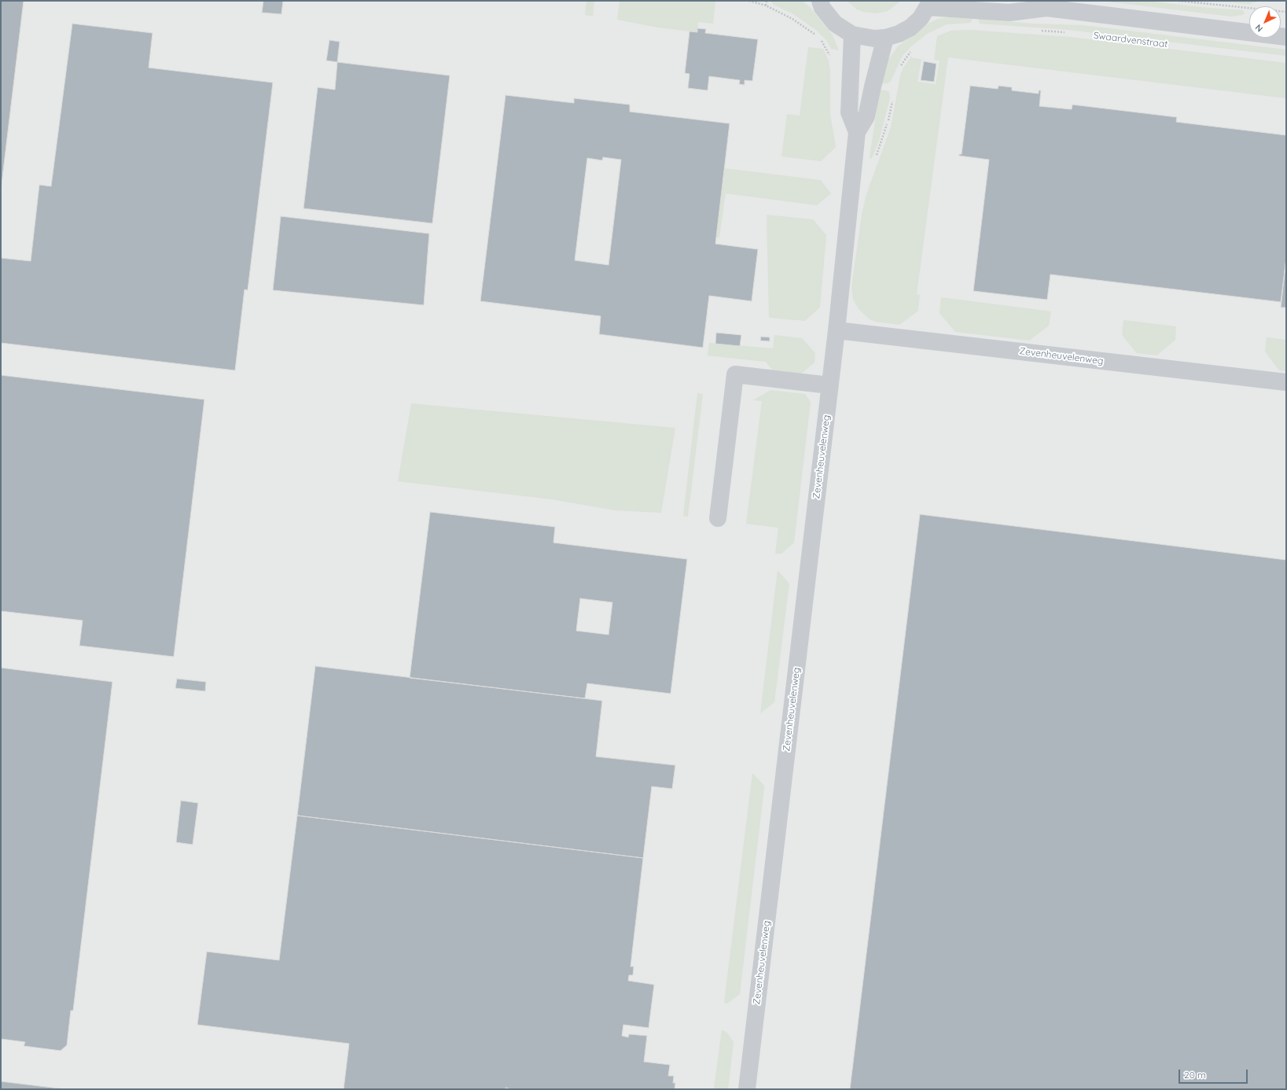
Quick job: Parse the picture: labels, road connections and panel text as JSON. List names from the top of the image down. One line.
{"streets":{"street":["Zevenheuvelenweg"]},"scale_bar":"20 m","north":"bottom left"}
